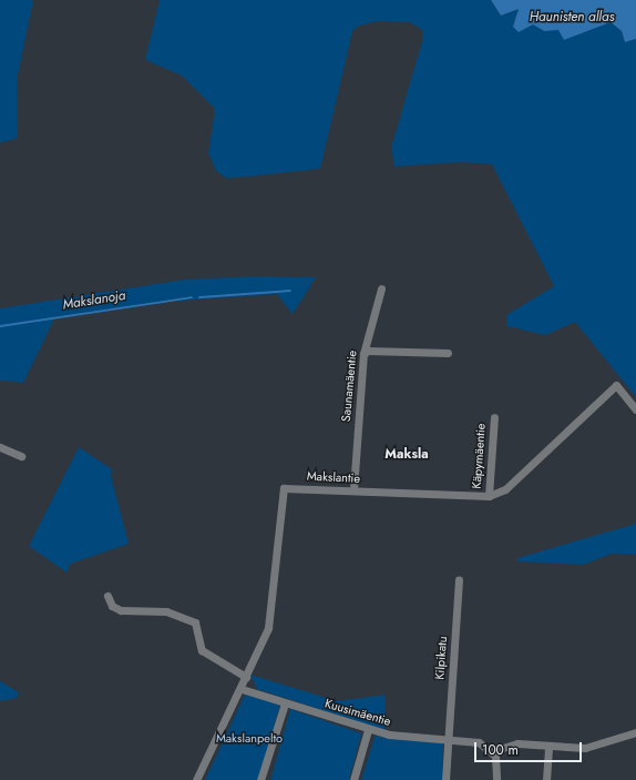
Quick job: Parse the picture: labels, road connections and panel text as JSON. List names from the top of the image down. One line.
{"streets":{"street":["Saunamäentie","Käpymäentie","Makslantie","Kilpikatu","Kuusimäentie"]},"crossings":[["Saunamäentie","Makslantie"],["Käpymäentie","Makslantie"],["Makslantie","Kuusimäentie"],["Kilpikatu","Kuusimäentie"]],"districts":["Maksla"],"water":["Haunisten allas","Makslanoja"],"parks":["Makslanpelto"],"scale_bar":"100 m"}
